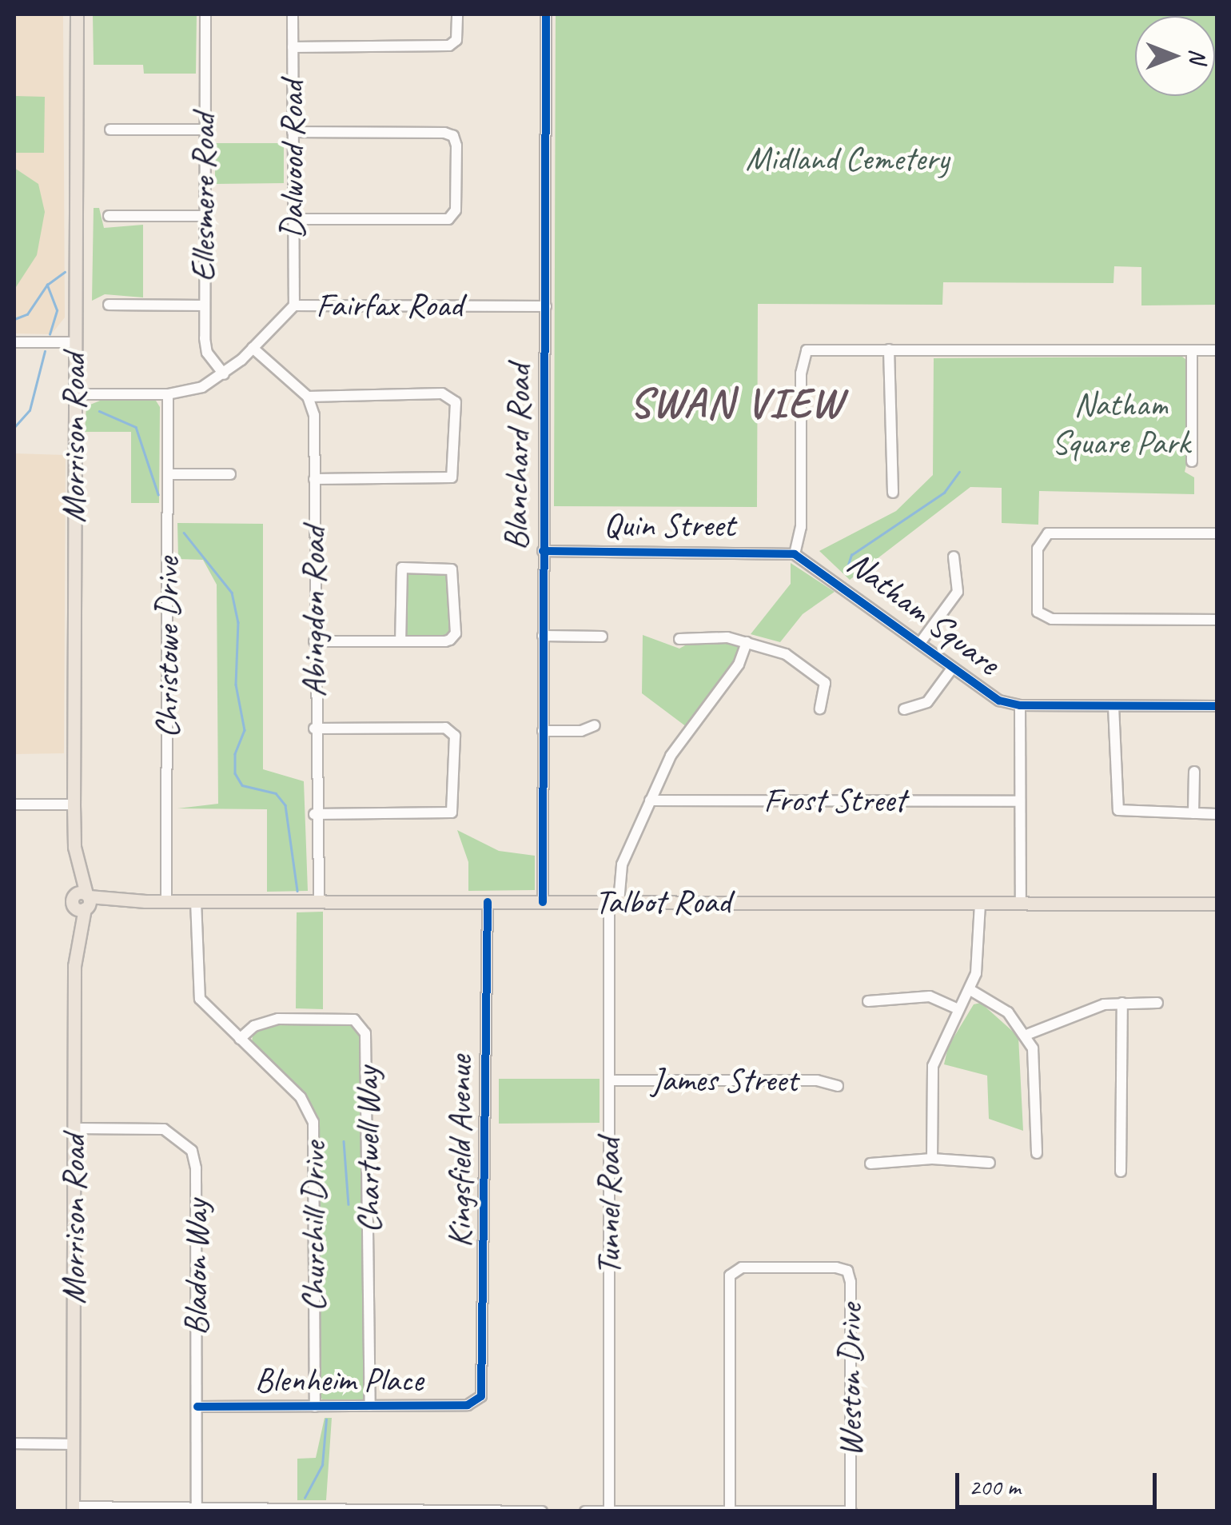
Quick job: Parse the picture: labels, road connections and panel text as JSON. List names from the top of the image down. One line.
{"streets":{"main road":["Morrison Road","Talbot Road"],"street":["Dalwood Road","Ellesmere Road","Fairfax Road","Blanchard Road","Quin Street","Abingdon Road","Natham Square","Christowe Drive","Frost Street","James Street","Chartwell Way","Kingsfield Avenue","Tunnel Road","Churchill Drive","Bladon Way","Blenheim Place","Weston Drive"]},"crossings":[["Dalwood Road","Fairfax Road"],["Ellesmere Road","Fairfax Road"],["Fairfax Road","Morrison Road"],["Fairfax Road","Blanchard Road"],["Fairfax Road","Christowe Drive"],["Morrison Road","Talbot Road"],["Morrison Road","Bladon Way"],["Blanchard Road","Quin Street"],["Blanchard Road","Talbot Road"],["Quin Street","Natham Square"],["Abingdon Road","Talbot Road"],["Christowe Drive","Talbot Road"],["Frost Street","Tunnel Road"],["Talbot Road","Kingsfield Avenue"],["Talbot Road","Tunnel Road"],["Talbot Road","Churchill Drive"],["James Street","Tunnel Road"],["Chartwell Way","Churchill Drive"],["Chartwell Way","Blenheim Place"],["Kingsfield Avenue","Blenheim Place"],["Churchill Drive","Blenheim Place"],["Bladon Way","Blenheim Place"]],"districts":["SWAN VIEW"],"parks":["Midland Cemetery","Natham Square Park"],"scale_bar":"200 m","north":"right"}
